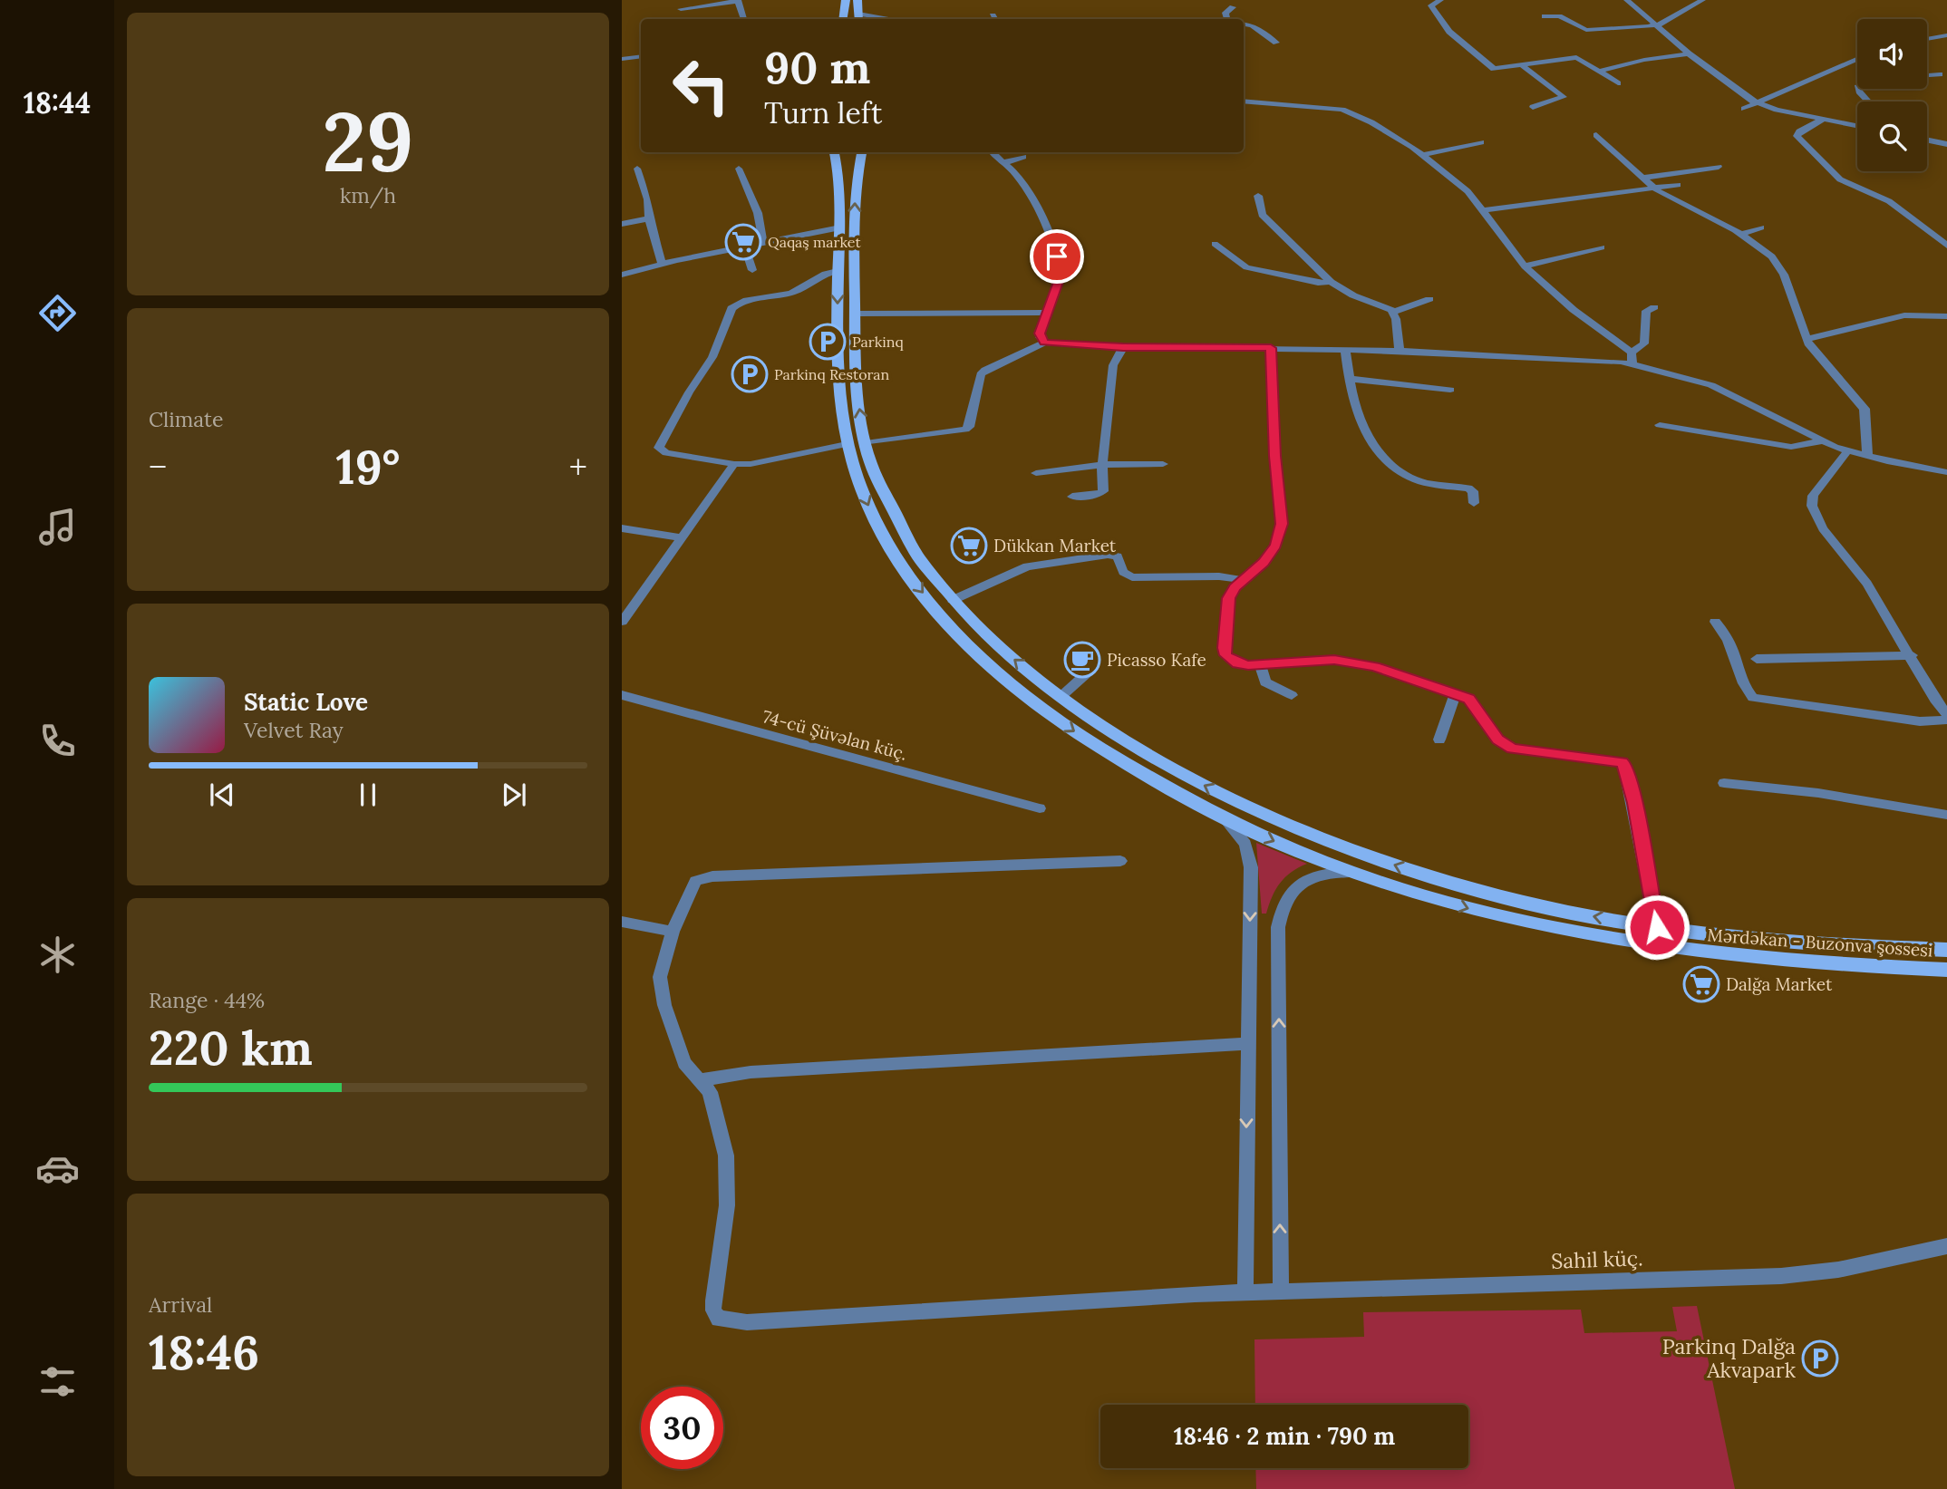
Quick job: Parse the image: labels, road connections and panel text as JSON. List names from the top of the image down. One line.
{"streets":{"main road":["Mərdəkan - Buzonva şossesi"],"street":["74-cü Şüvəlan küç.","Sahil küç."]},"places":{"supermarket":["Qaqaş market","Dükkan Market","Dalğa Market"],"parking":["Parkinq","Parkinq Restoran","Parkinq Dalğa Akvapark"],"cafe":["Picasso Kafe"]},"page":{"tabs":"18:44","tile":[["29","km/h"],"Climate",["Range · 44%","220 km"],["Arrival","18:46"]],"turn":["90 m","Turn left"],"heat":["−","19°","+"],"song":["Static Love","Velvet Ray"],"limit":"30","trip":"18:46 · 2 min · 790 m"}}
